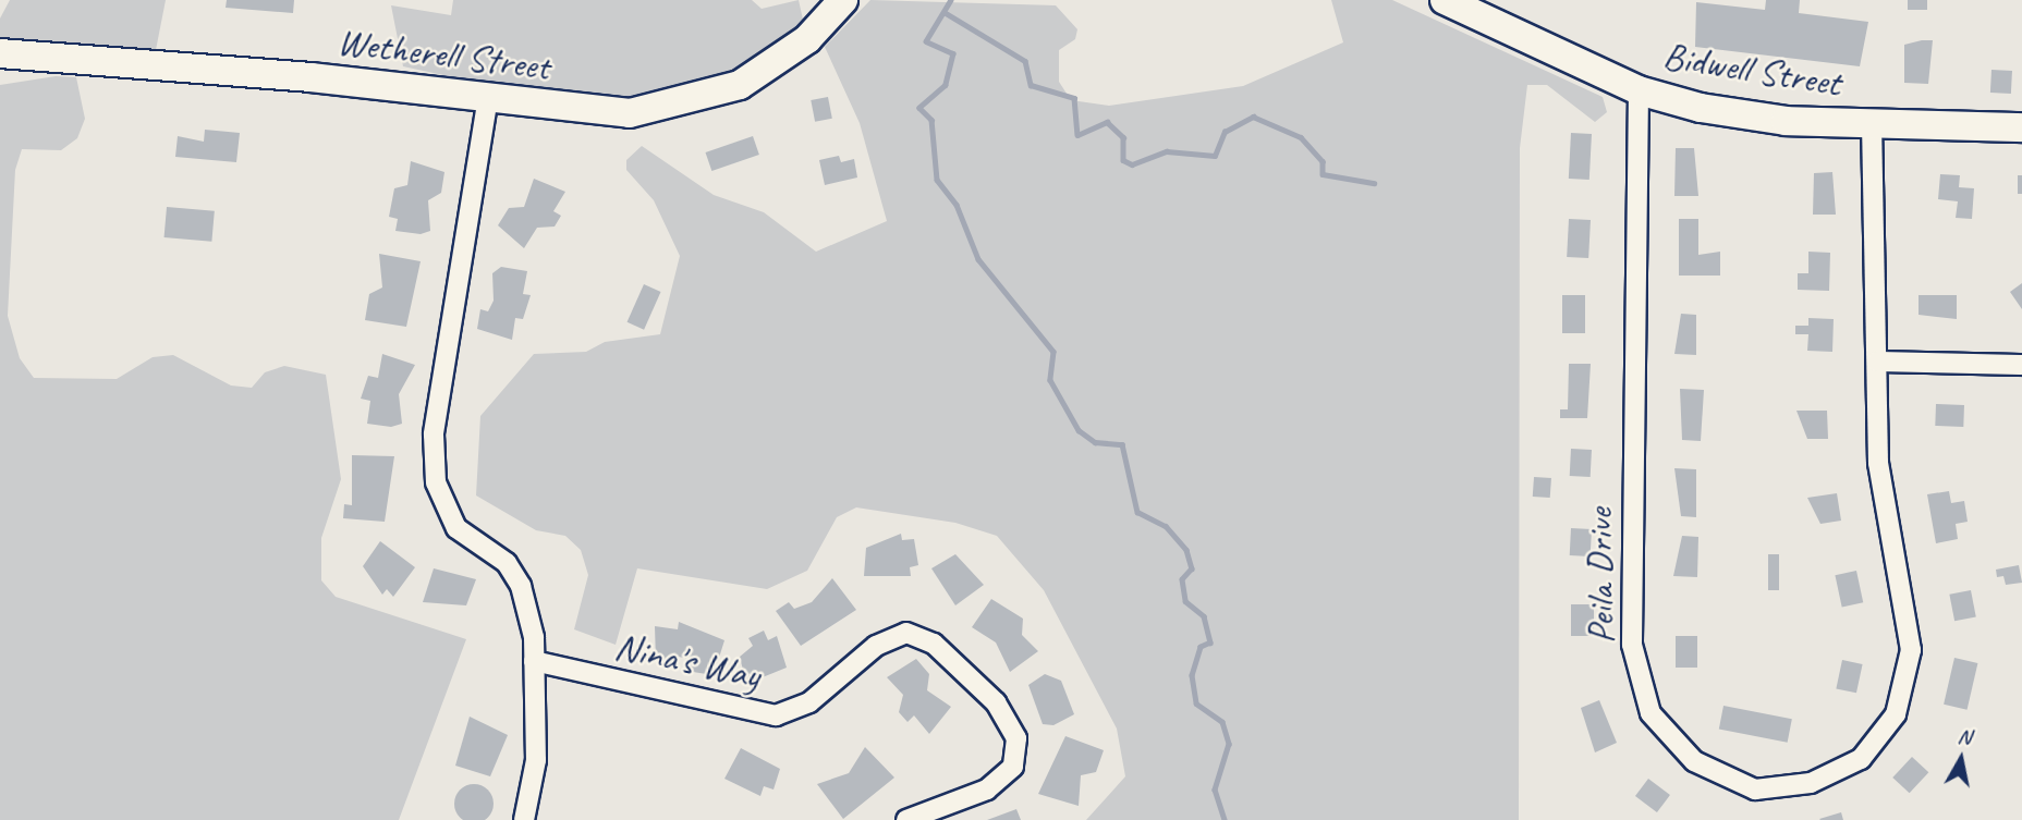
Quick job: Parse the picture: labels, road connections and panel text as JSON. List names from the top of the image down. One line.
{"streets":{"street":["Wetherell Street","Bidwell Street","Peila Drive","Nina's Way"]},"crossings":[["Bidwell Street","Peila Drive"]],"north":"top"}
